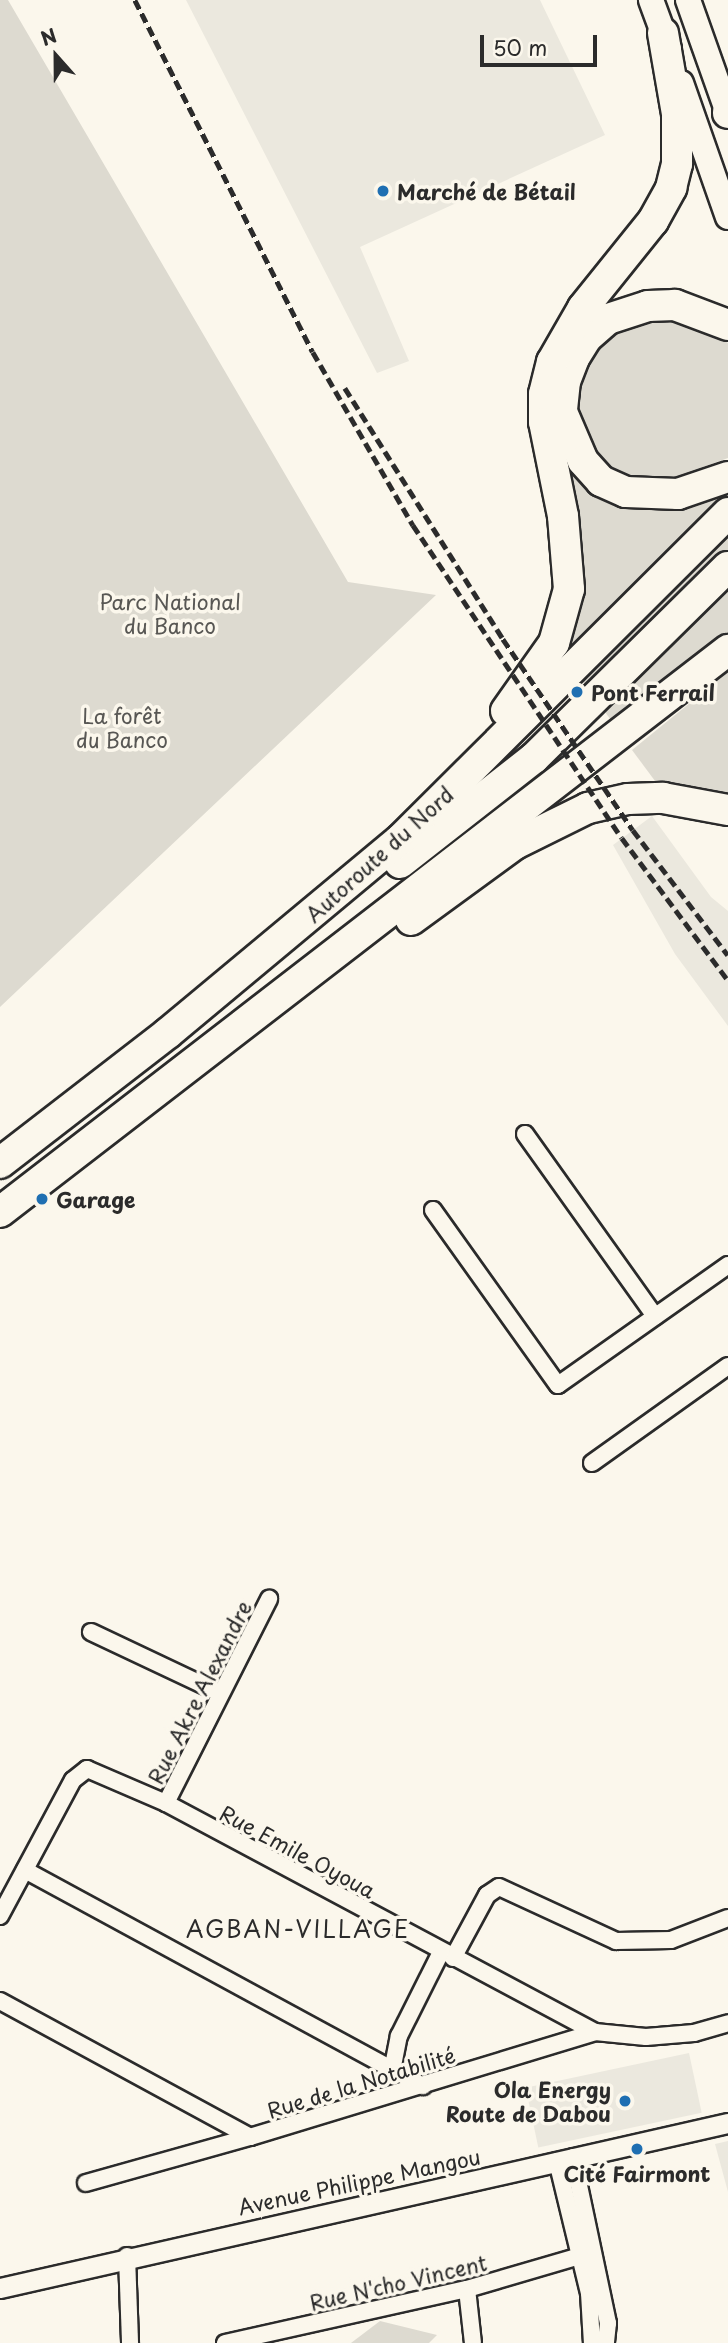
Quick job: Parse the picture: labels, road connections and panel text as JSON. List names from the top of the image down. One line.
{"streets":{"highway":["Autoroute du Nord"],"street":["Rue Akre Alexandre","Rue Emile Oyoua","Rue de la Notabilité","Avenue Philippe Mangou","Rue N'cho Vincent"]},"crossings":[["Rue Akre Alexandre","Rue Emile Oyoua"],["Rue Emile Oyoua","Rue de la Notabilité"]],"districts":["AGBAN-VILLAGE"],"parks":["Parc National du Banco","La forêt du Banco"],"places":["Marché de Bétail","Pont Ferrail","Garage","Ola Energy Route de Dabou","Cité Fairmont"],"scale_bar":"50 m","north":"top"}
